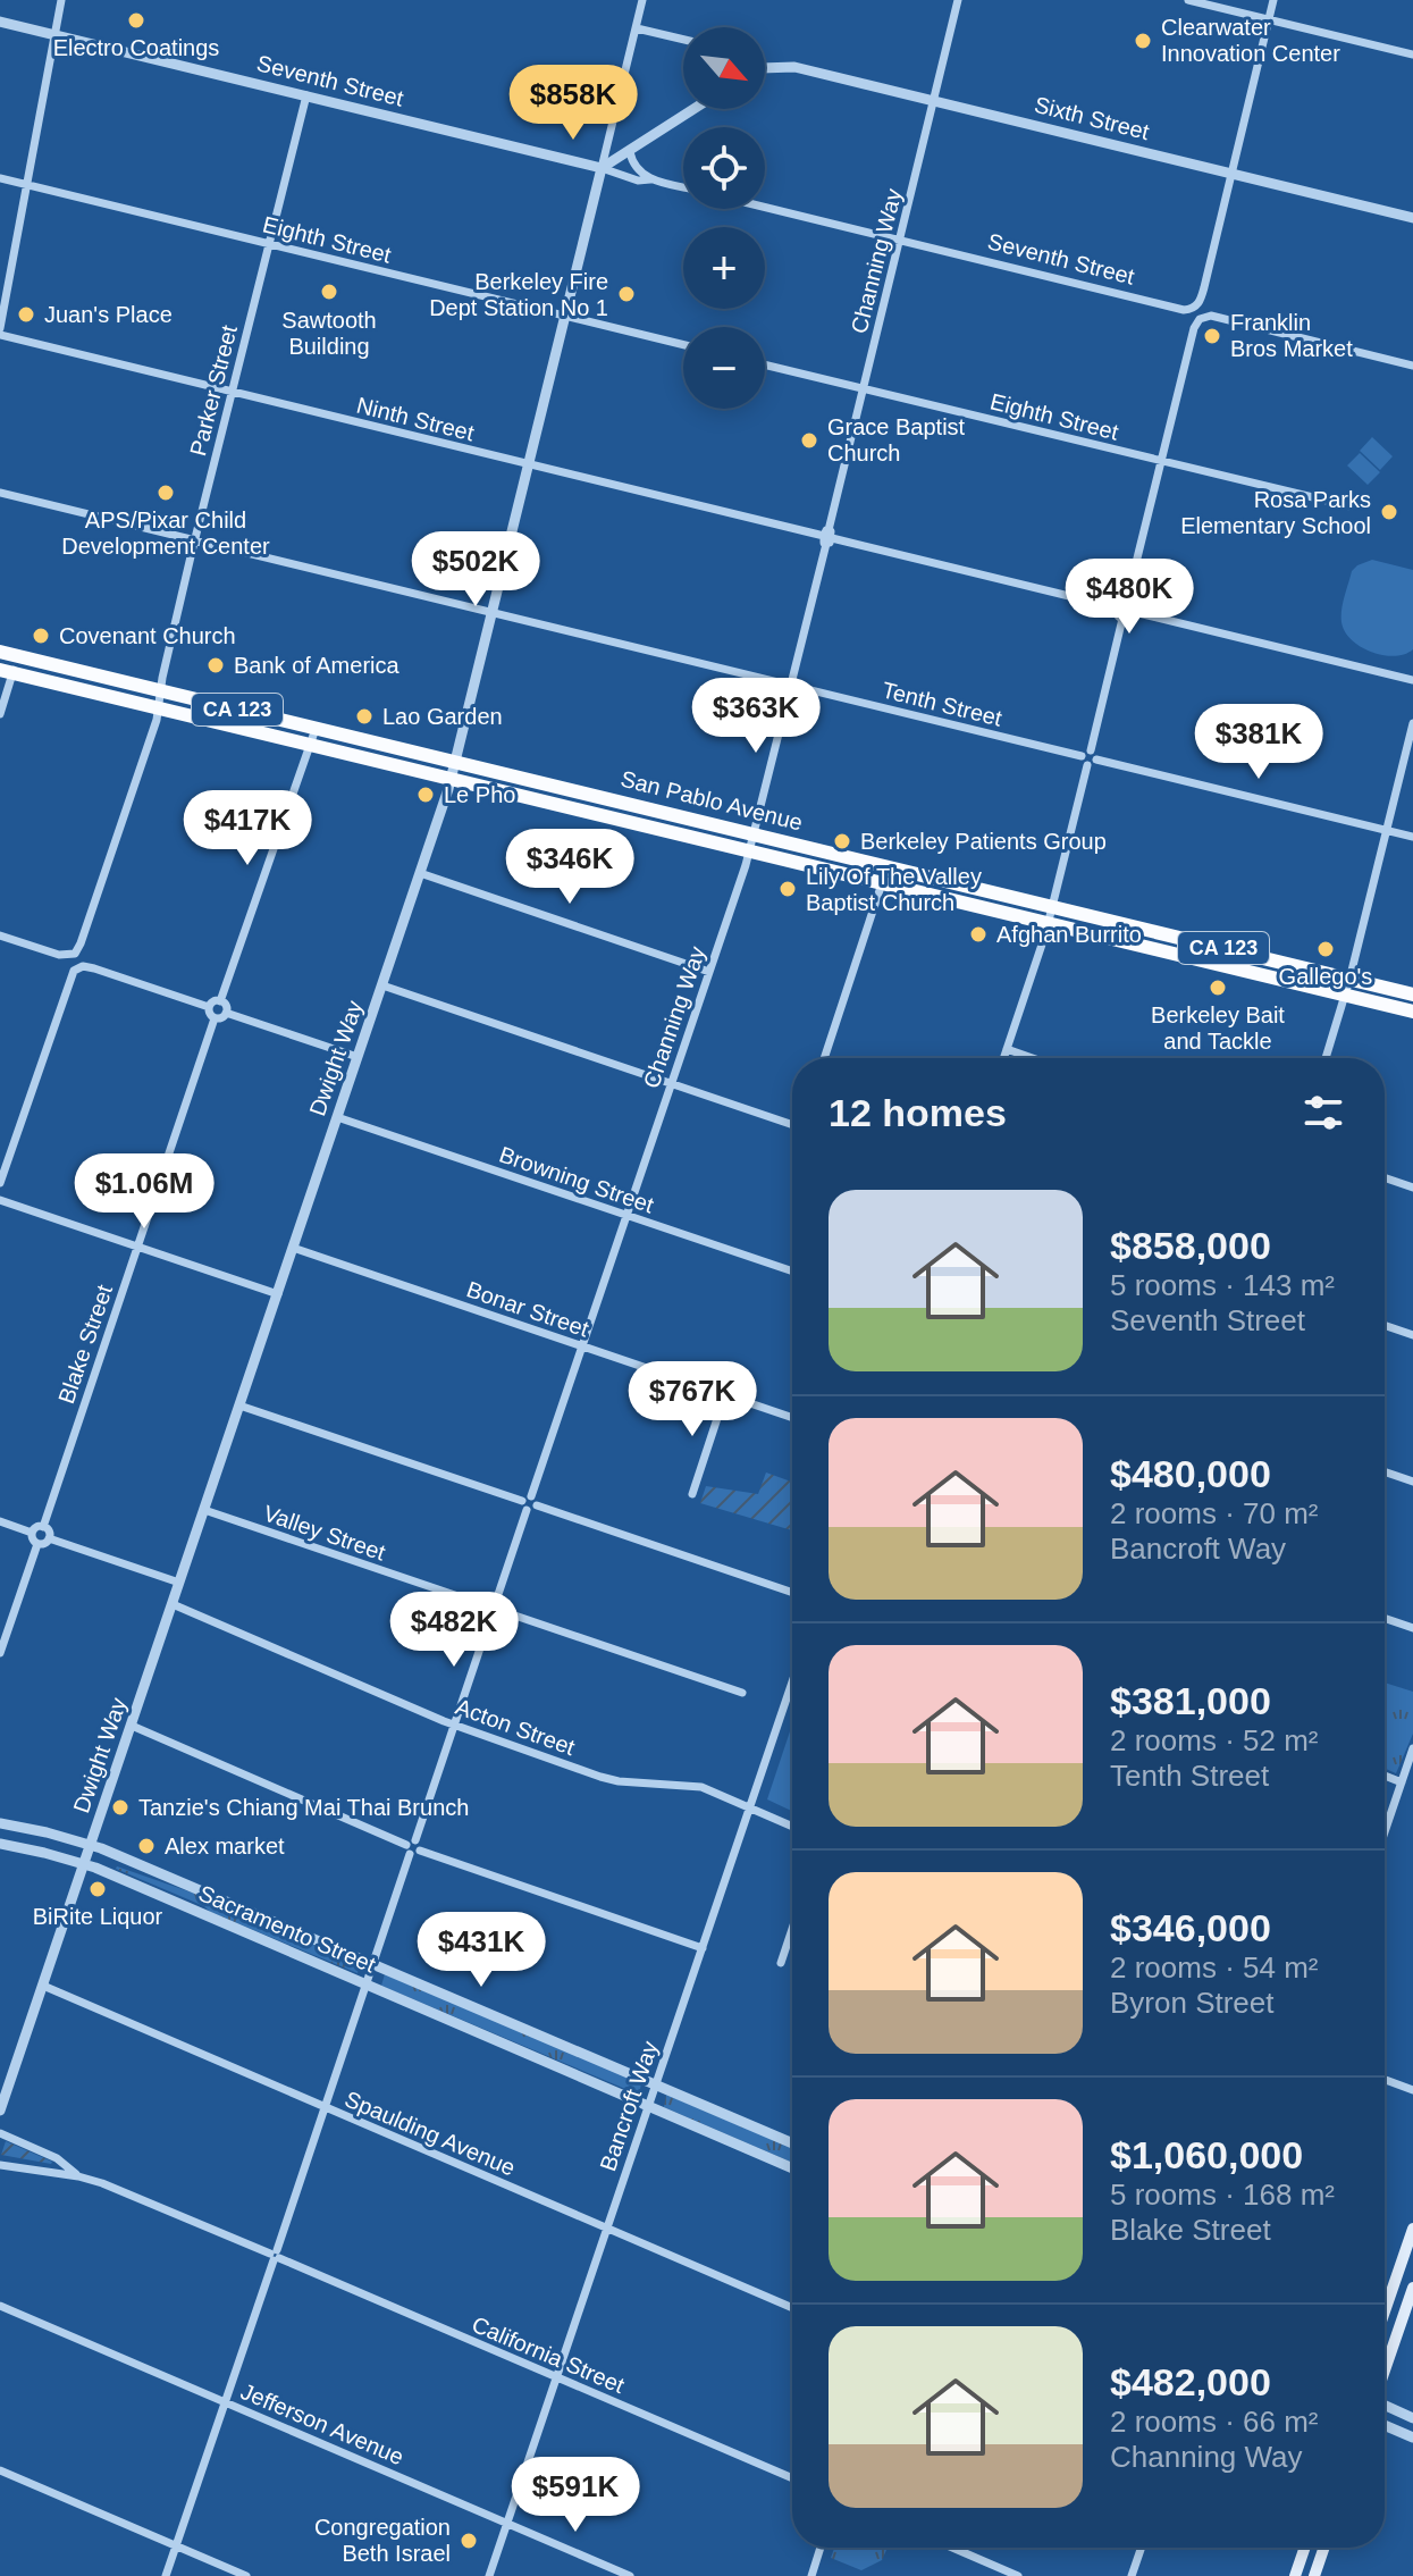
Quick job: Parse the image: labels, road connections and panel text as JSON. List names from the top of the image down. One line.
{"streets":{"main road":["CA 123","San Pablo Avenue"],"street":["Seventh Street","Sixth Street","Eighth Street","Channing Way","Parker Street","Ninth Street","Tenth Street","Dwight Way","Browning Street","Bonar Street","Blake Street","Valley Street","Acton Street","Sacramento Street","Bancroft Way","Spaulding Avenue","California Street","Jefferson Avenue"]},"crossings":[["Seventh Street","Sixth Street"],["Seventh Street","Channing Way"],["Seventh Street","Parker Street"],["Seventh Street","Dwight Way"],["Sixth Street","Channing Way"],["Eighth Street","Channing Way"],["Eighth Street","Parker Street"],["Eighth Street","Dwight Way"],["Channing Way","Ninth Street"],["Channing Way","Tenth Street"],["Channing Way","San Pablo Avenue"],["Channing Way","Browning Street"],["Channing Way","Bonar Street"],["Channing Way","Valley Street"],["Channing Way","Acton Street"],["Parker Street","Ninth Street"],["Parker Street","Tenth Street"],["Parker Street","San Pablo Avenue"],["Ninth Street","Dwight Way"],["Tenth Street","Dwight Way"],["San Pablo Avenue","Dwight Way"],["Dwight Way","Browning Street"],["Dwight Way","Bonar Street"],["Dwight Way","Valley Street"],["Dwight Way","Acton Street"],["Dwight Way","Sacramento Street"],["Dwight Way","Spaulding Avenue"],["Acton Street","Bancroft Way"],["Sacramento Street","Bancroft Way"],["Bancroft Way","Spaulding Avenue"],["Bancroft Way","California Street"],["Bancroft Way","Jefferson Avenue"]],"places":["Electro Coatings","Clearwater Innovation Center","Sawtooth Building","Berkeley Fire Dept Station No 1","Juan's Place","Franklin Bros Market","Grace Baptist Church","APS/Pixar Child Development Center","Rosa Parks Elementary School","Covenant Church","Bank of America","Lao Garden","Le Pho","Berkeley Patients Group","Lily Of The Valley Baptist Church","Afghan Burrito","Gallego's","Berkeley Bait and Tackle","Tanzie's Chiang Mai Thai Brunch","Alex market","BiRite Liquor","Congregation Beth Israel"],"north":"bottom right","page":{"map_buttons":["+","−"],"price":["$858K","$502K","$480K","$363K","$381K","$417K","$346K","$1.06M","$767K","$482K","$431K","$591K"],"heading":"12 homes","list":[{"name":"$858,000","note":"5 rooms · 143 m² · Seventh Street"},{"name":"$480,000","note":"2 rooms · 70 m² · Bancroft Way"},{"name":"$381,000","note":"2 rooms · 52 m² · Tenth Street"},{"name":"$346,000","note":"2 rooms · 54 m² · Byron Street"},{"name":"$1,060,000","note":"5 rooms · 168 m² · Blake Street"},{"name":"$482,000","note":"2 rooms · 66 m² · Channing Way"}]}}
